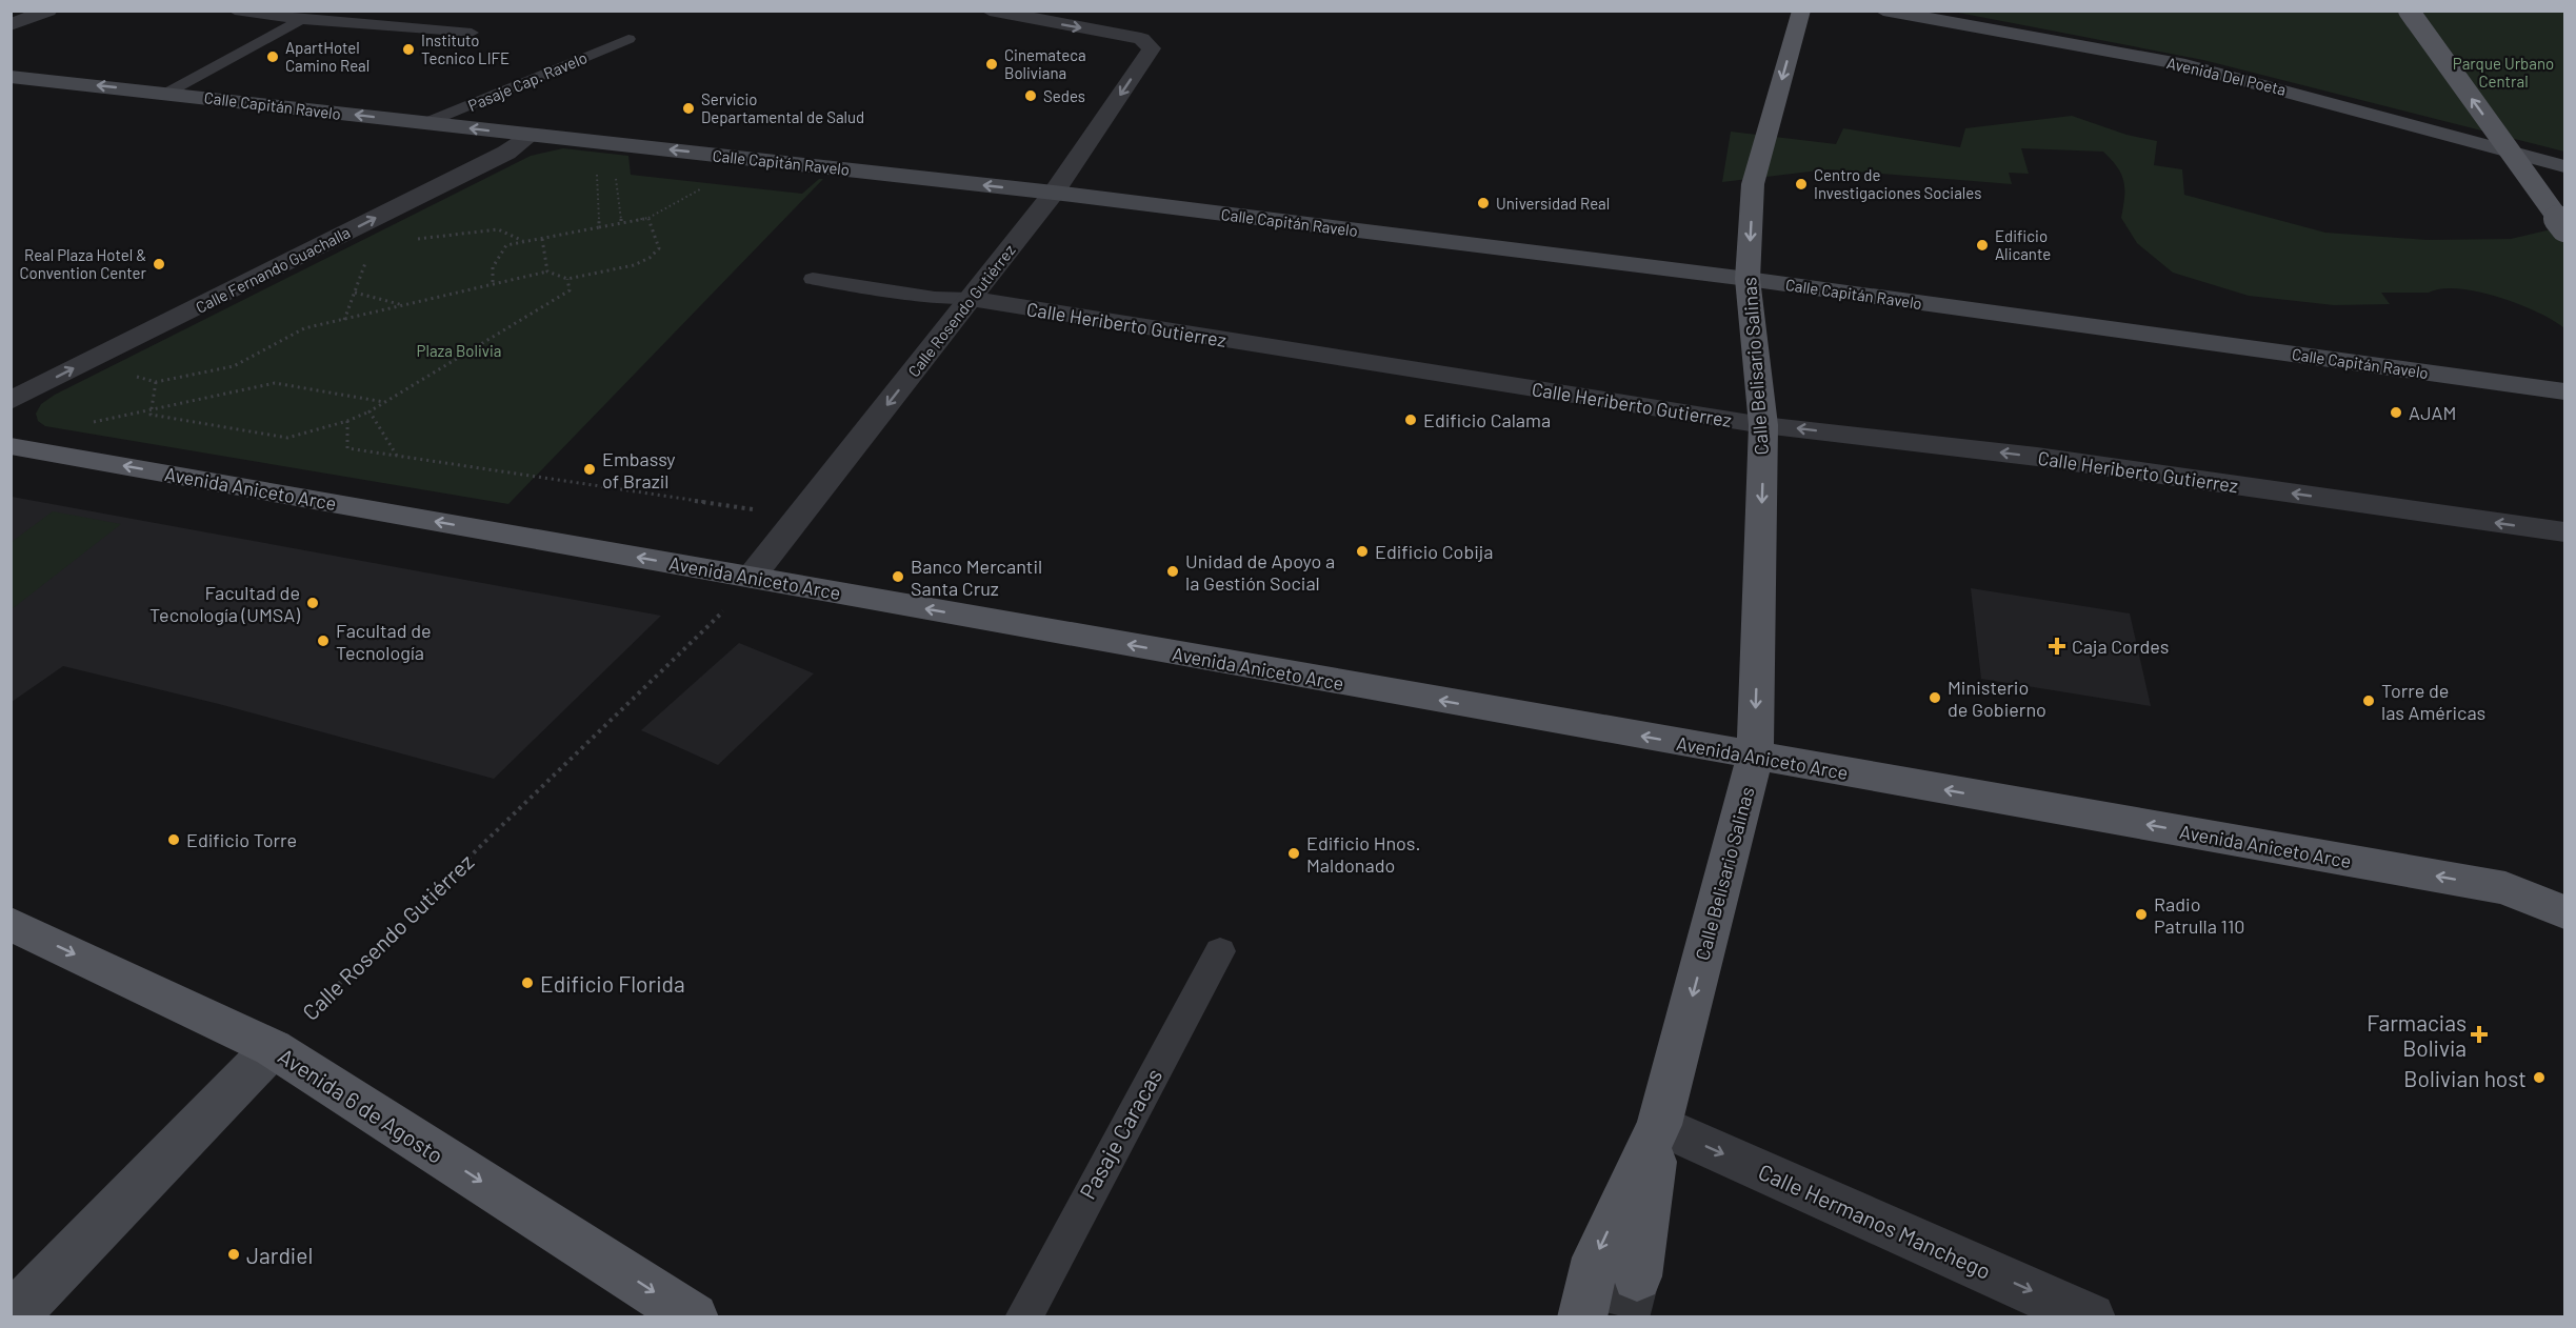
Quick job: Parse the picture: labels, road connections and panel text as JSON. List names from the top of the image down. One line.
{"streets":{"main road":["Calle Belisario Salinas","Avenida Aniceto Arce","Avenida 6 de Agosto"],"street":["Avenida Del Poeta","Calle Capitán Ravelo","Calle Fernando Guachalla","Calle Rosendo Gutiérrez","Calle Heriberto Gutierrez","Calle Hermanos Manchego"],"lane":["Pasaje Cap. Ravelo","Pasaje Caracas"]},"crossings":[["Pasaje Cap. Ravelo","Calle Capitán Ravelo"],["Calle Capitán Ravelo","Calle Fernando Guachalla"],["Calle Capitán Ravelo","Calle Rosendo Gutiérrez"],["Calle Capitán Ravelo","Calle Belisario Salinas"],["Calle Rosendo Gutiérrez","Calle Heriberto Gutierrez"],["Calle Rosendo Gutiérrez","Avenida Aniceto Arce"],["Calle Rosendo Gutiérrez","Avenida 6 de Agosto"],["Calle Heriberto Gutierrez","Calle Belisario Salinas"],["Calle Belisario Salinas","Avenida Aniceto Arce"],["Calle Belisario Salinas","Calle Hermanos Manchego"]],"one_way":["Calle Capitán Ravelo","Calle Fernando Guachalla","Calle Heriberto Gutierrez","Calle Belisario Salinas","Avenida Aniceto Arce","Avenida 6 de Agosto","Calle Hermanos Manchego"],"parks":["Parque Urbano Central","Plaza Bolivia"],"places":{"other":["Instituto Tecnico LIFE","ApartHotel Camino Real","Cinemateca Boliviana","Sedes","Servicio Departamental de Salud","Centro de Investigaciones Sociales","Universidad Real","Edificio Alicante","Real Plaza Hotel & Convention Center","AJAM","Edificio Calama","Embassy of Brazil","Edificio Cobija","Unidad de Apoyo a la Gestión Social","Banco Mercantil Santa Cruz","Facultad de Tecnología (UMSA)","Facultad de Tecnología","Ministerio de Gobierno","Torre de las Américas","Edificio Torre","Edificio Hnos. Maldonado","Radio Patrulla 110","Edificio Florida","Bolivian host","Jardiel"],"health":["Caja Cordes","Farmacias Bolivia"]}}
